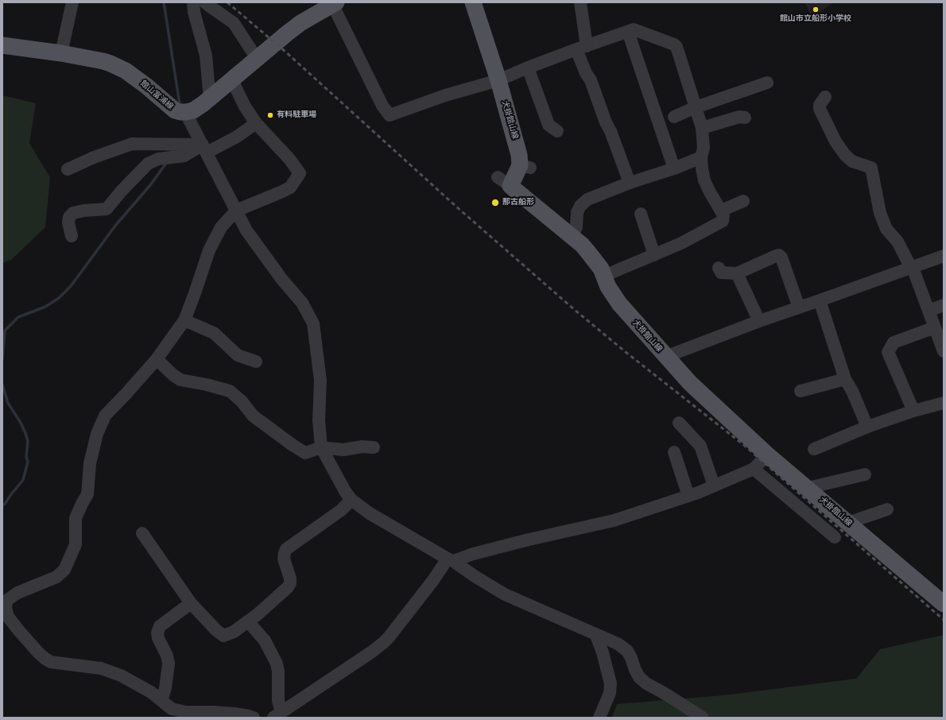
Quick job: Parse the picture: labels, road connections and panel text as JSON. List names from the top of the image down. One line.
{"streets":{"main road":["館山富浦線","犬掛館山線"]},"places":["館山市立船形小学校","有料駐車場","那古船形"]}
